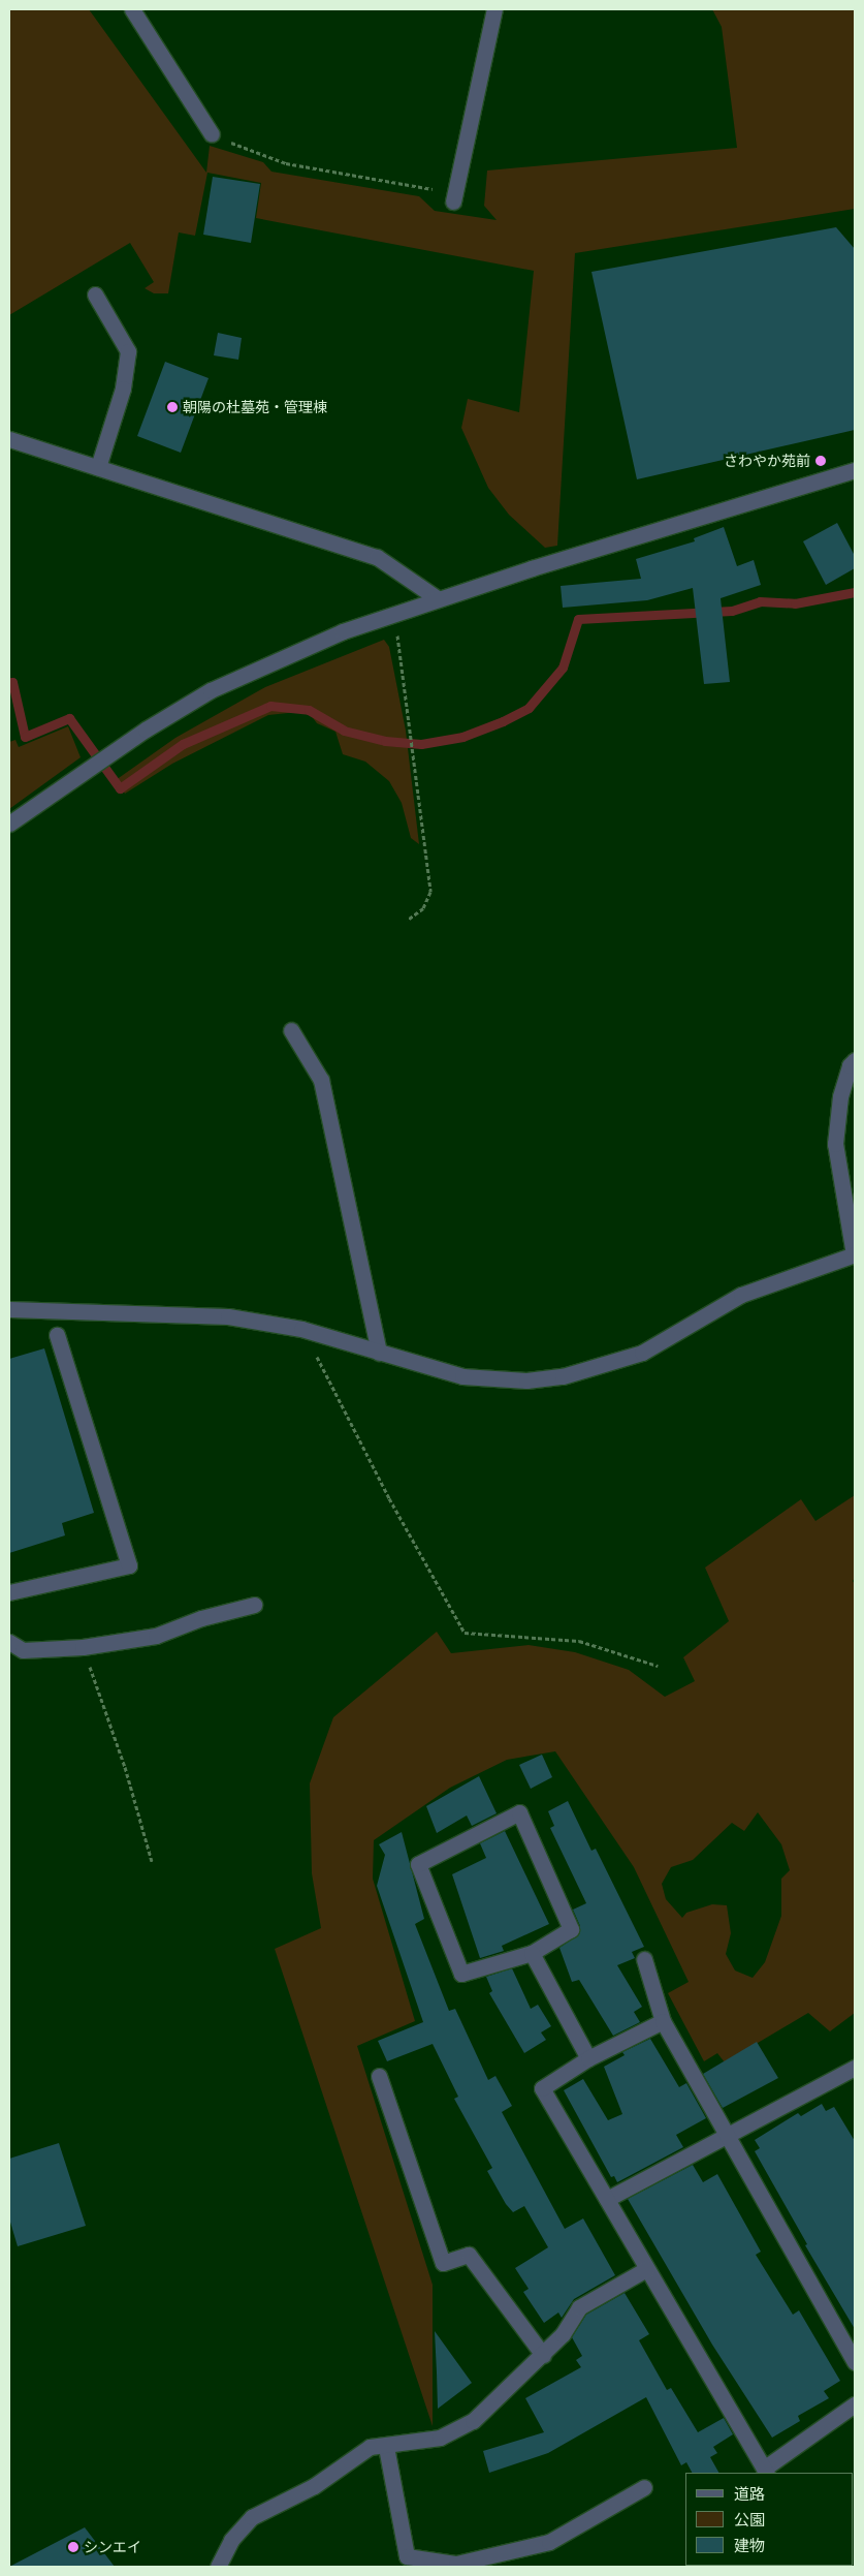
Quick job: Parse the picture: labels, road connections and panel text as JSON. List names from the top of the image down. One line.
{"places":["朝陽の杜墓苑・管理棟","さわやか苑前","シンエイ"],"legend":["道路","公園","建物"]}
